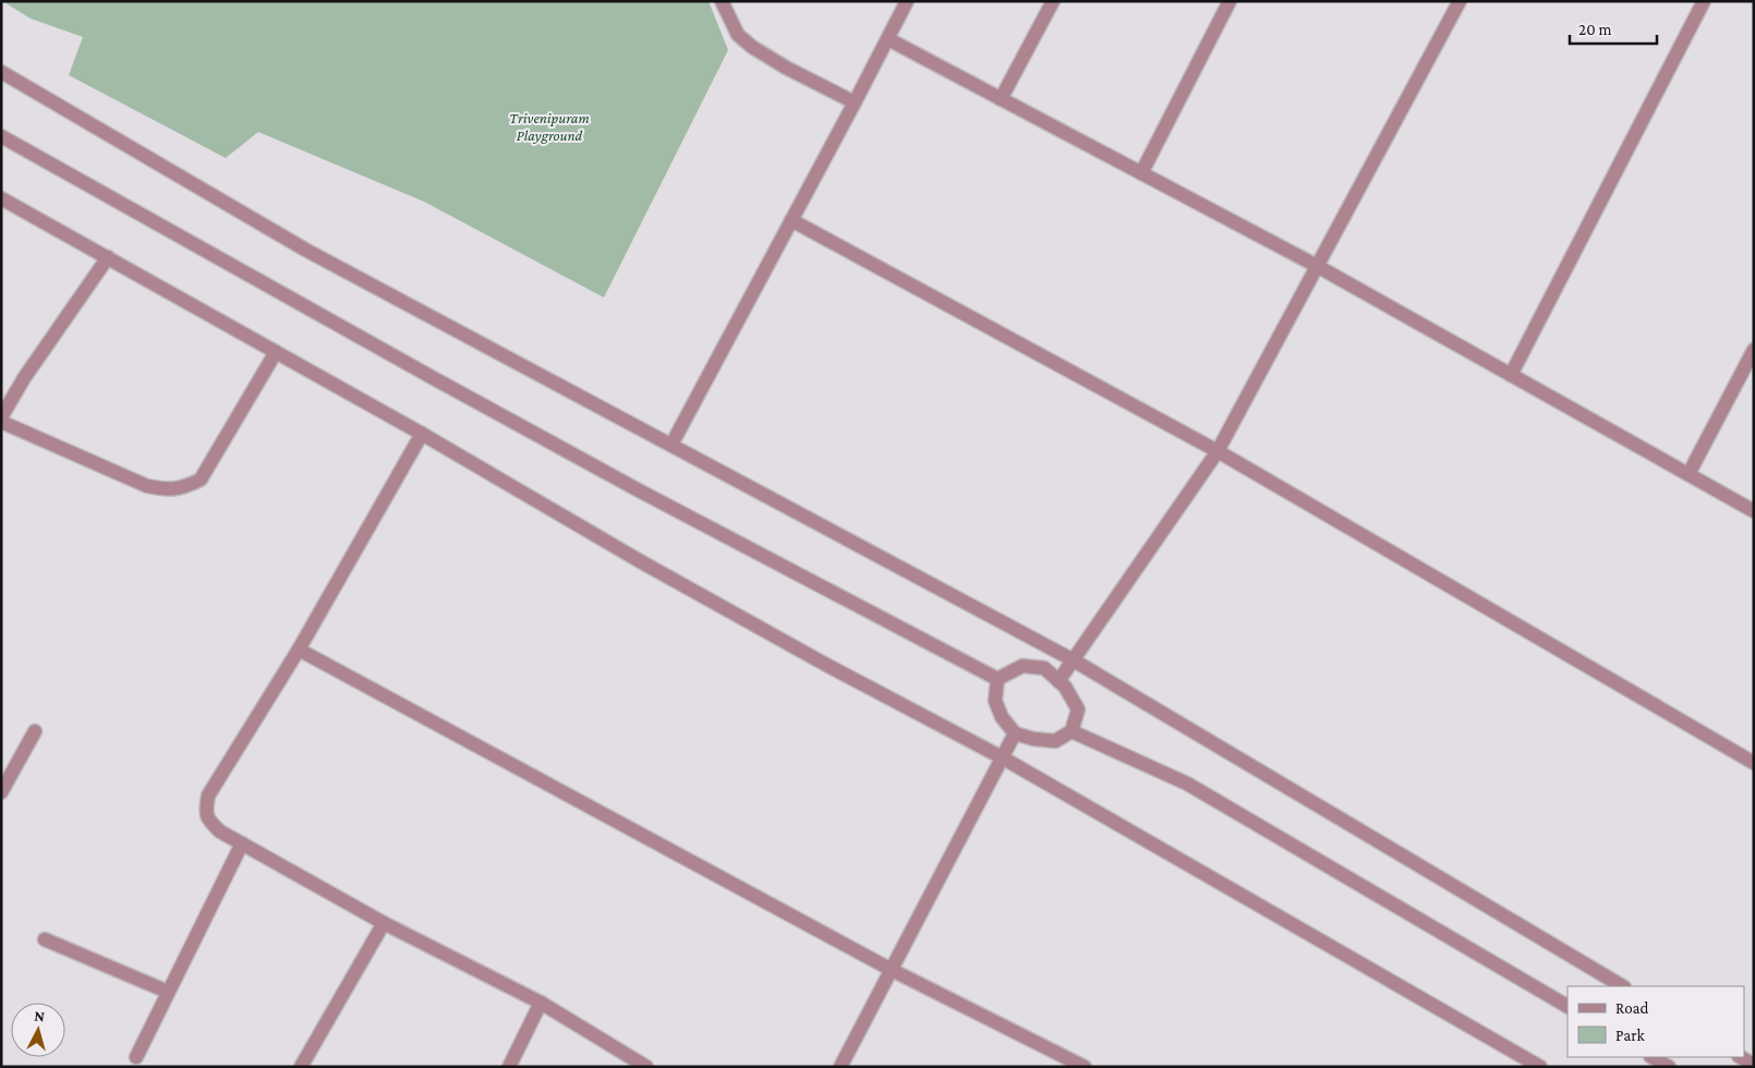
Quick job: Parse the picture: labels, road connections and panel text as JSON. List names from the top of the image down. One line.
{"parks":["Trivenipuram Playground"],"legend":["Road","Park"],"scale_bar":"20 m","north":"top"}
